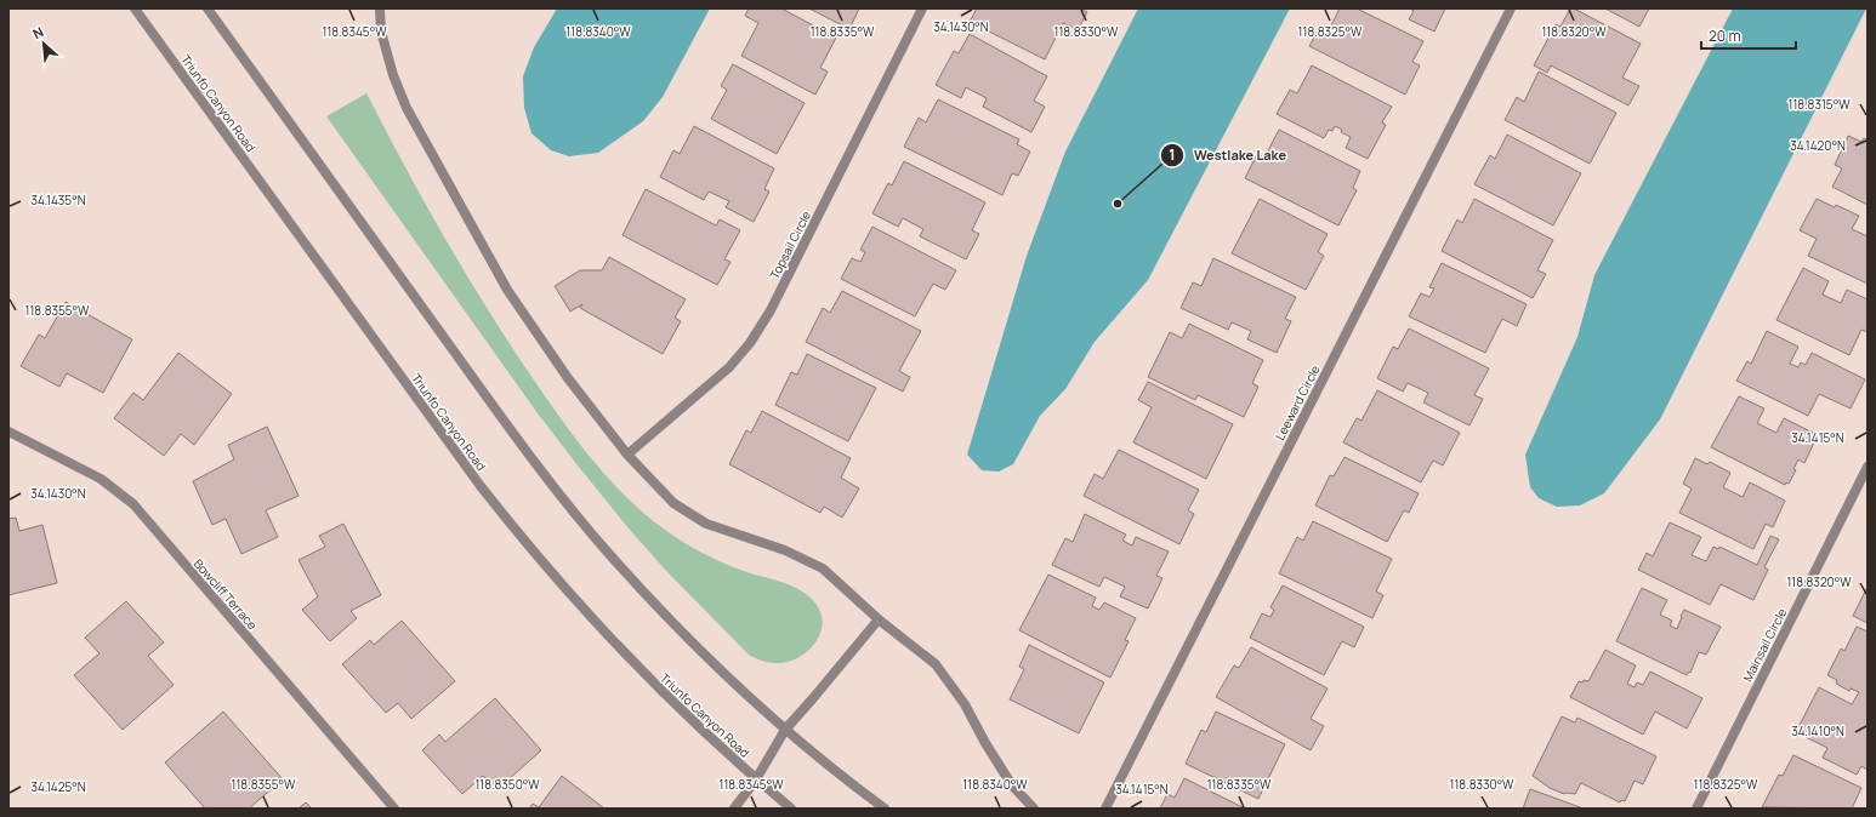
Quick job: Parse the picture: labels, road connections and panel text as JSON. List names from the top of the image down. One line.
{"streets":{"street":["Triunfo Canyon Road","Topsail Circle","Leeward Circle","Bowcliff Terrace","Mainsail Circle"]},"places":["Westlake Lake"],"scale_bar":"20 m","north":"top left","coordinates":["34.1430°N","118.8345°W","118.8340°W","118.8335°W","118.8330°W","118.8325°W","118.8320°W","118.8315°W","34.1420°N","34.1435°N","118.8355°W","34.1415°N","34.1410°N","118.8350°W","34.1425°N"]}
